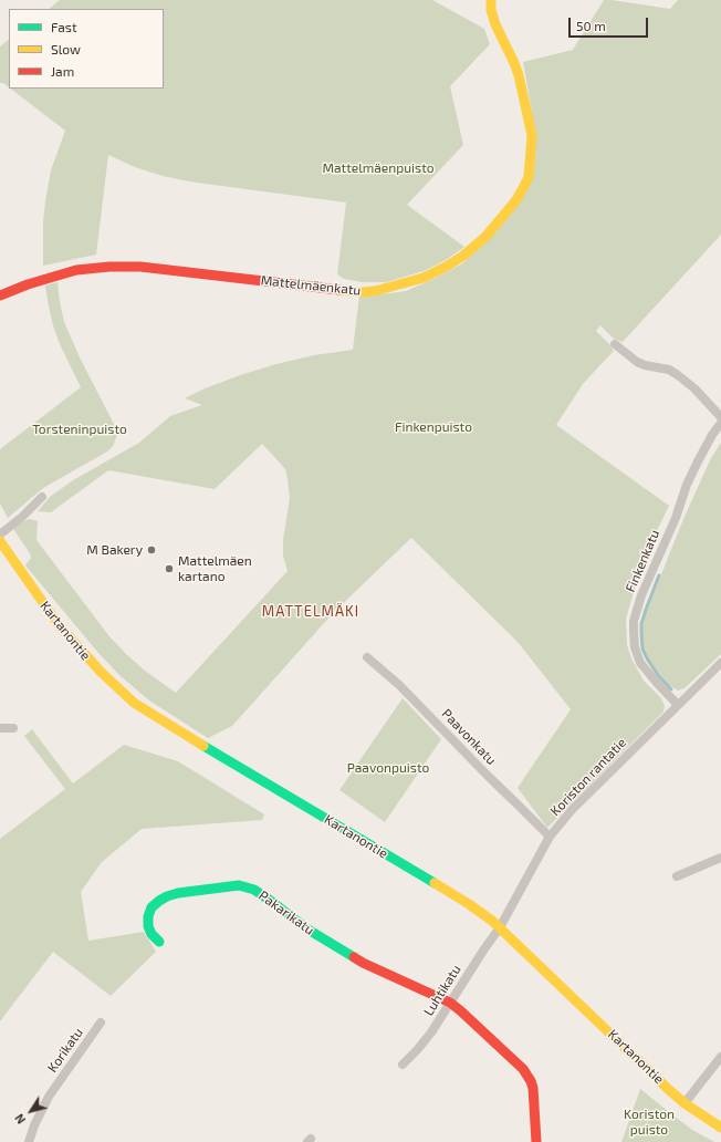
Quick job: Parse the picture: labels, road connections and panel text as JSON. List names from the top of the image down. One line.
{"streets":{"street":["Mattelmäenkatu","Finkenkatu","Kartanontie","Paavonkatu","Koriston rantatie","Pakarikatu","Luhtikatu","Korikatu"]},"crossings":[["Finkenkatu","Koriston rantatie"],["Kartanontie","Koriston rantatie"],["Kartanontie","Luhtikatu"],["Paavonkatu","Koriston rantatie"],["Koriston rantatie","Luhtikatu"],["Pakarikatu","Luhtikatu"]],"districts":["MATTELMÄKI"],"parks":["Mattelmäenpuisto","Finkenpuisto","Torsteninpuisto","Paavonpuisto","Koriston puisto"],"places":["M Bakery","Mattelmäen kartano"],"legend":["Fast","Slow","Jam"],"scale_bar":"50 m","north":"bottom left"}
